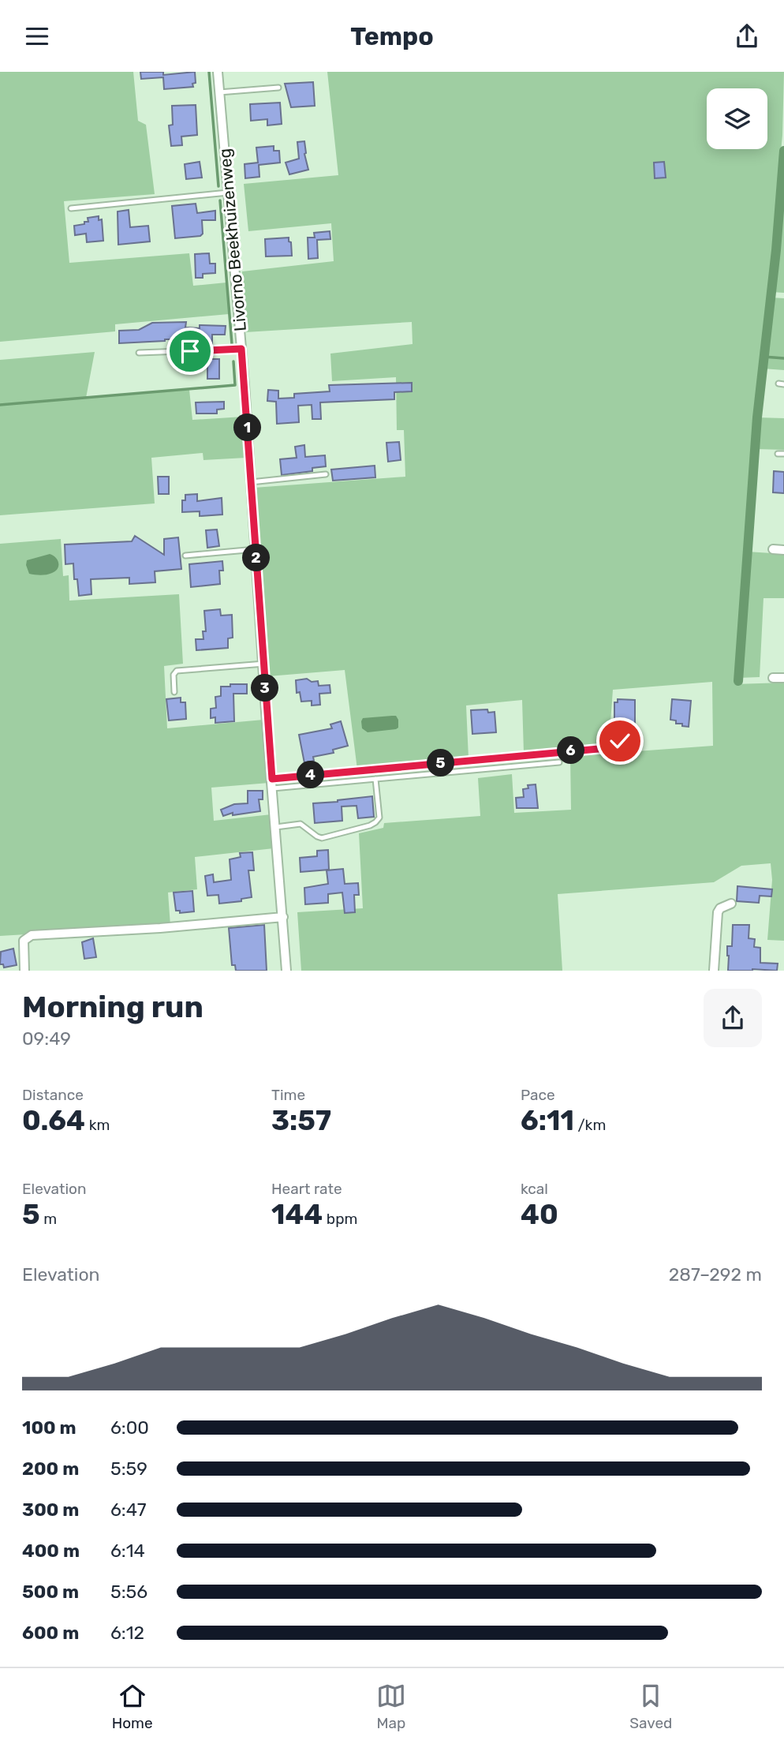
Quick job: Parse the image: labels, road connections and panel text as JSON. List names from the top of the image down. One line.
{"streets":{"street":["Livorno Beekhuizenweg"]},"page":{"header":"Tempo","pins":["1","2","3","6","5","4"],"heading":["Morning run","09:49"],"stats":[["Distance","0.64 km"],["Time","3:57"],["Pace","6:11 /km"],["Elevation","5 m"],["Heart rate","144 bpm"],["kcal","40"]],"chart":["Elevation","287–292 m"],"list":[{"name":"100 m","note":"6:00"},{"name":"200 m","note":"5:59"},{"name":"300 m","note":"6:47"},{"name":"400 m","note":"6:14"},{"name":"500 m","note":"5:56"},{"name":"600 m","note":"6:12"}],"tabs":["Home","Map","Saved"]}}
